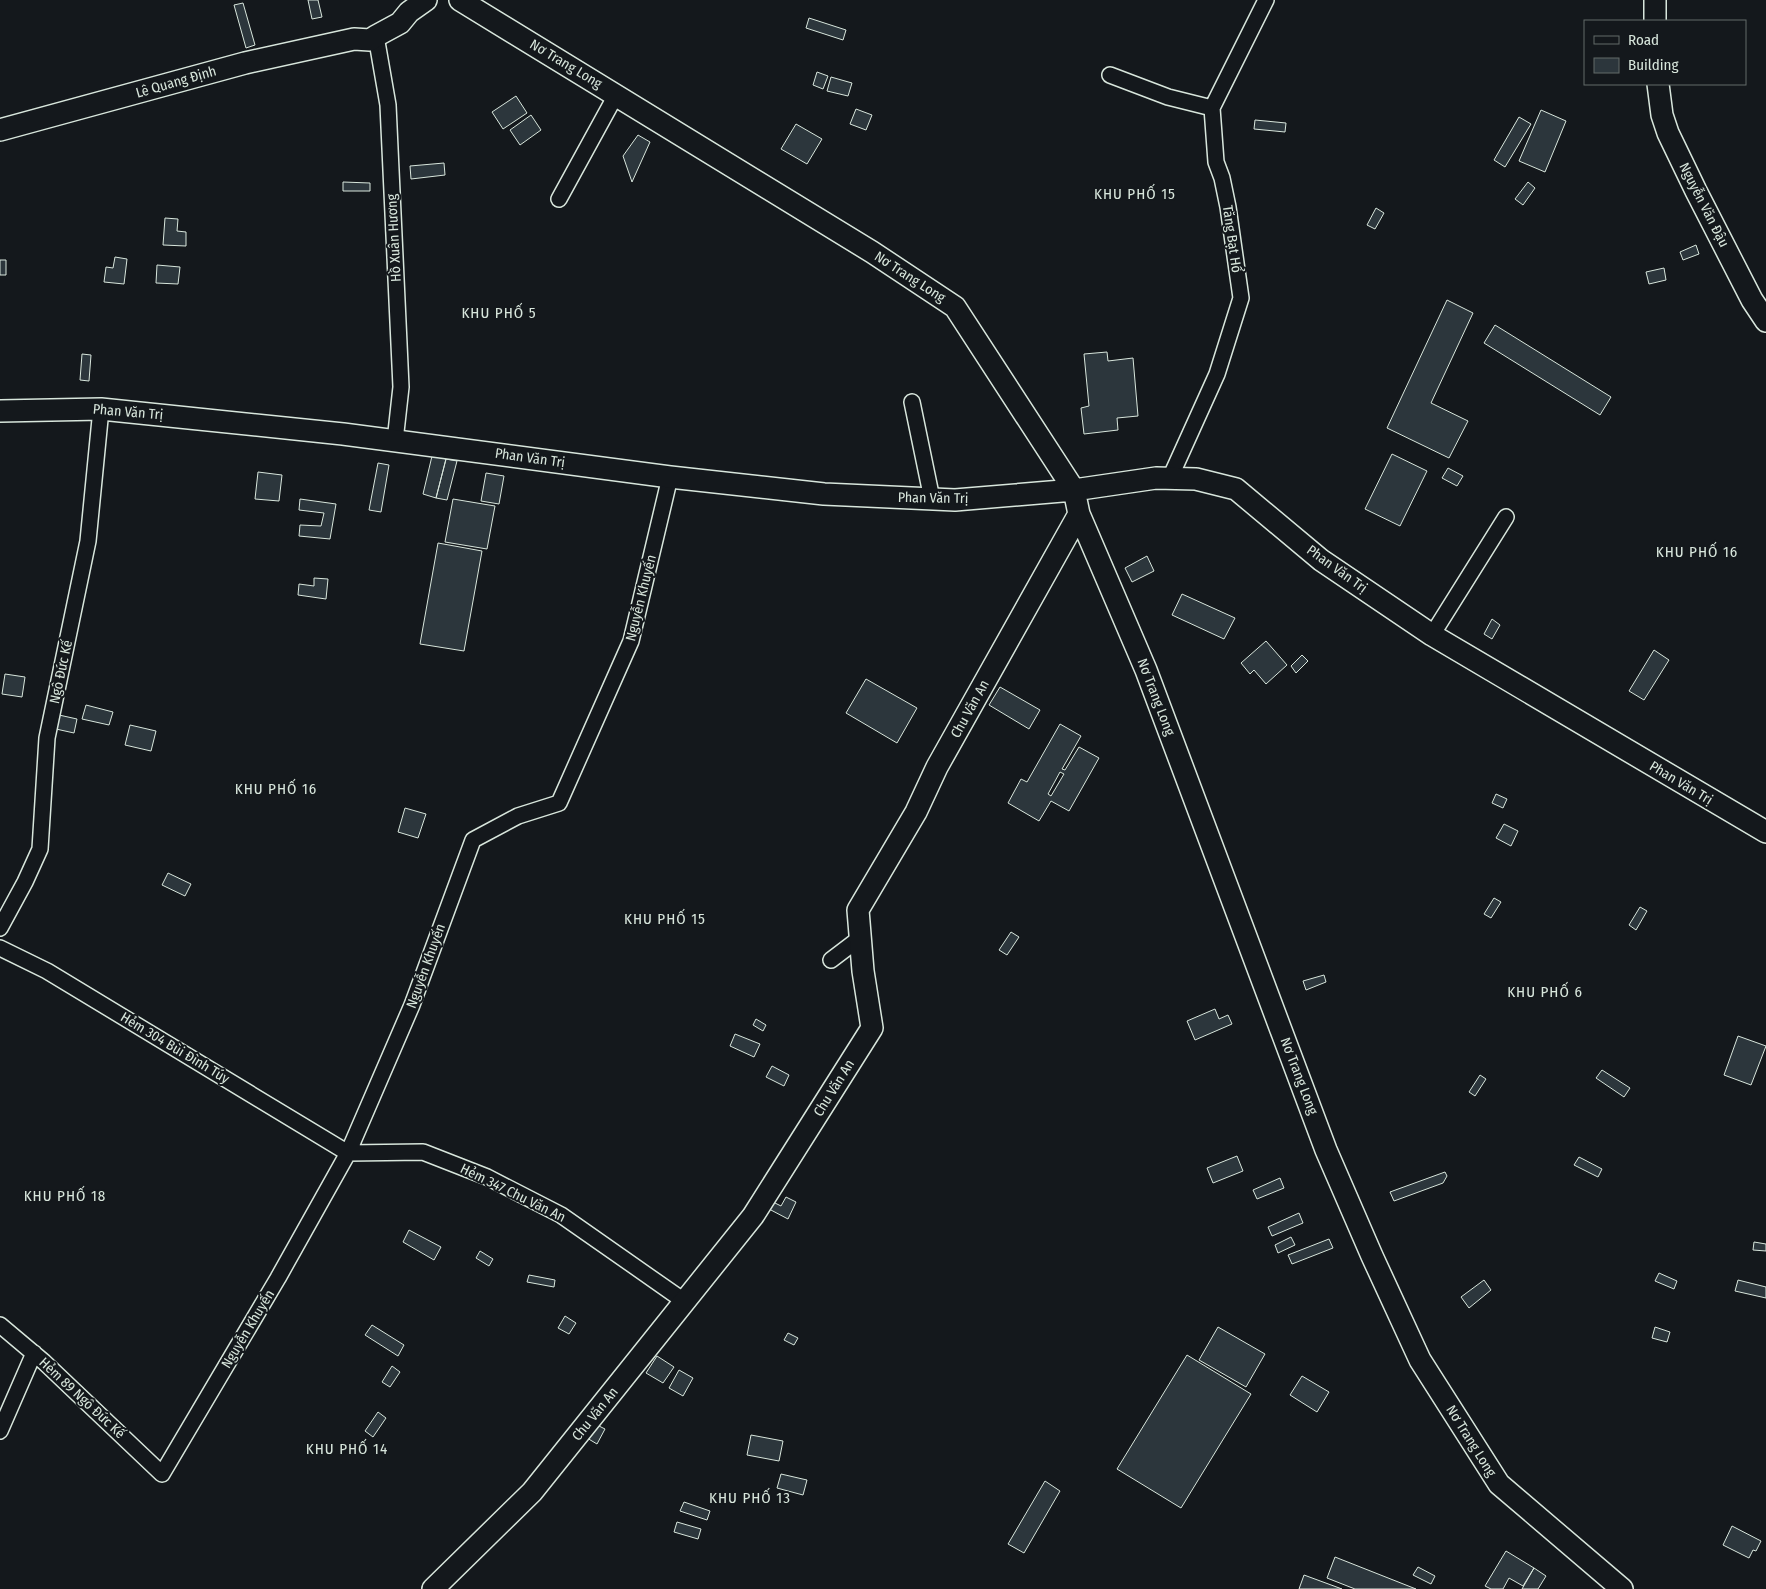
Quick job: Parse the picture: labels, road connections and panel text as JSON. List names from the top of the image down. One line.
{"streets":{"main road":["Nơ Trang Long","Lê Quang Định","Nguyễn Văn Đậu","Phan Văn Trị","Chu Văn An"],"street":["Hồ Xuân Hương","Tăng Bạt Hổ","Nguyễn Khuyến","Ngô Đức Kế","Hẻm 304 Bùi Đình Túy","Hẻm 347 Chu Văn An","Hẻm 89 Ngô Đức Kế"]},"crossings":[["Nơ Trang Long","Phan Văn Trị"],["Nơ Trang Long","Chu Văn An"],["Lê Quang Định","Hồ Xuân Hương"],["Hồ Xuân Hương","Phan Văn Trị"],["Tăng Bạt Hổ","Phan Văn Trị"],["Phan Văn Trị","Nguyễn Khuyến"],["Phan Văn Trị","Ngô Đức Kế"],["Nguyễn Khuyến","Hẻm 304 Bùi Đình Túy"],["Nguyễn Khuyến","Hẻm 347 Chu Văn An"],["Nguyễn Khuyến","Hẻm 89 Ngô Đức Kế"],["Chu Văn An","Hẻm 347 Chu Văn An"],["Hẻm 304 Bùi Đình Túy","Hẻm 347 Chu Văn An"]],"districts":["KHU PHỐ 15","KHU PHỐ 5","KHU PHỐ 16","KHU PHỐ 16","KHU PHỐ 15","KHU PHỐ 6","KHU PHỐ 18","KHU PHỐ 14","KHU PHỐ 13"],"legend":["Road","Building"]}
